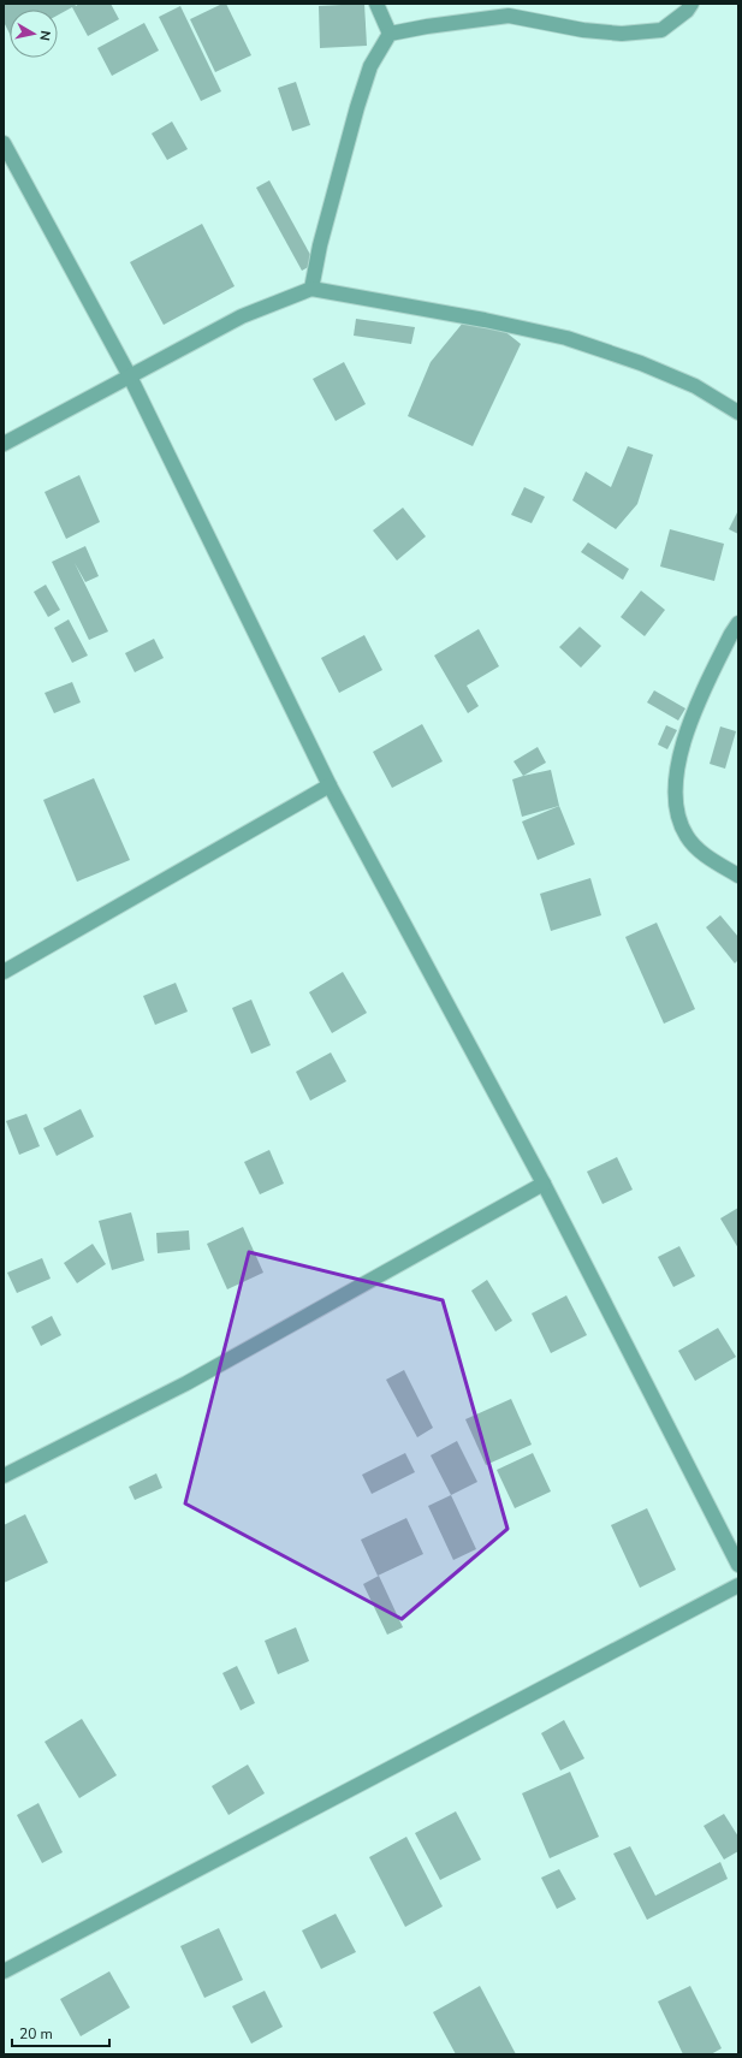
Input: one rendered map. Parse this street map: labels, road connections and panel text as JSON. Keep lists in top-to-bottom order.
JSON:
{
  "scale_bar": "20 m",
  "north": "right"
}
